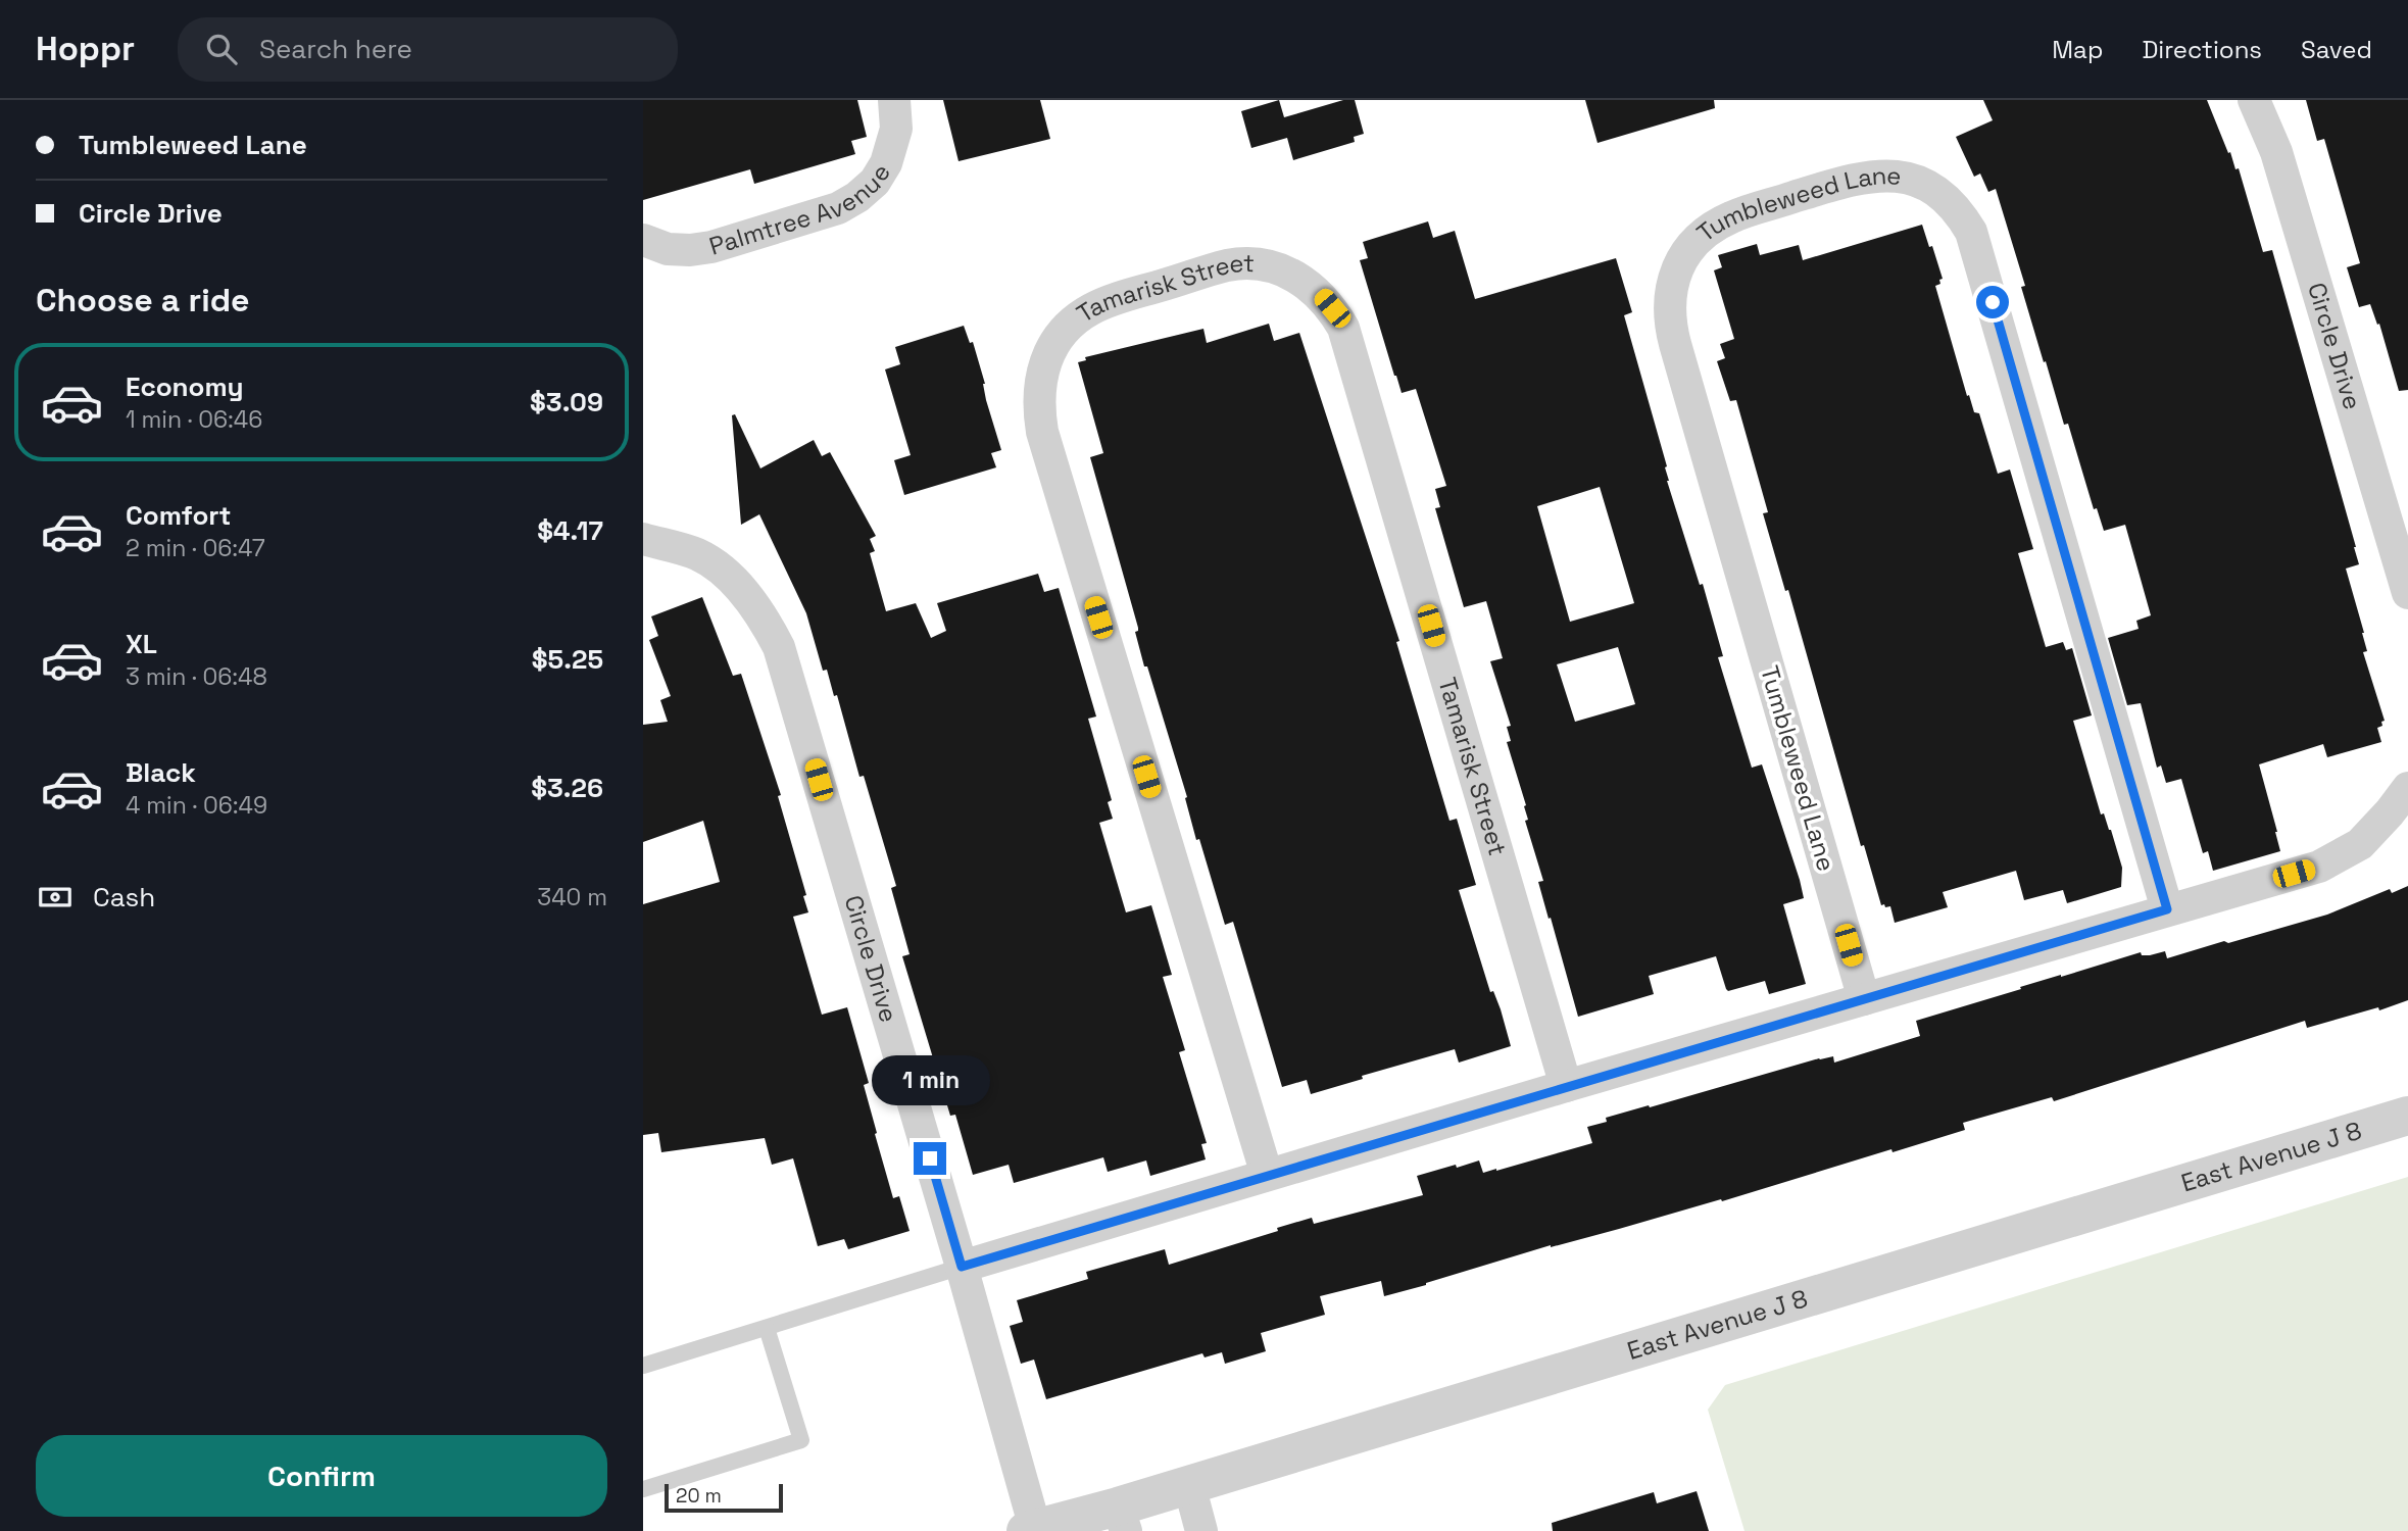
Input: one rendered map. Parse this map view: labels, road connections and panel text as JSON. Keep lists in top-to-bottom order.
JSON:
{
  "streets": {
    "street": [
      "Palmtree Avenue",
      "Tumbleweed Lane",
      "Tamarisk Street",
      "Circle Drive",
      "East Avenue J 8"
    ]
  },
  "crossings": [
    ["Circle Drive", "East Avenue J 8"]
  ],
  "scale_bar": "20 m",
  "page": {
    "header": "Hoppr",
    "search": "Search here",
    "nav": ["Map", "Directions", "Saved"],
    "banner": ["Tumbleweed Lane", "Circle Drive"],
    "heading": "Choose a ride",
    "list": [
      {
        "name": "Economy",
        "note": "1 min · 06:46",
        "value": "$3.09"
      },
      {
        "name": "Comfort",
        "note": "2 min · 06:47",
        "value": "$4.17"
      },
      {
        "name": "XL",
        "note": "3 min · 06:48",
        "value": "$5.25"
      },
      {
        "name": "Black",
        "note": "4 min · 06:49",
        "value": "$3.26"
      }
    ],
    "pay": ["Cash", "340 m"],
    "bubble": "1 min",
    "buttons": "Confirm",
    "scale": "20 m"
  }
}
